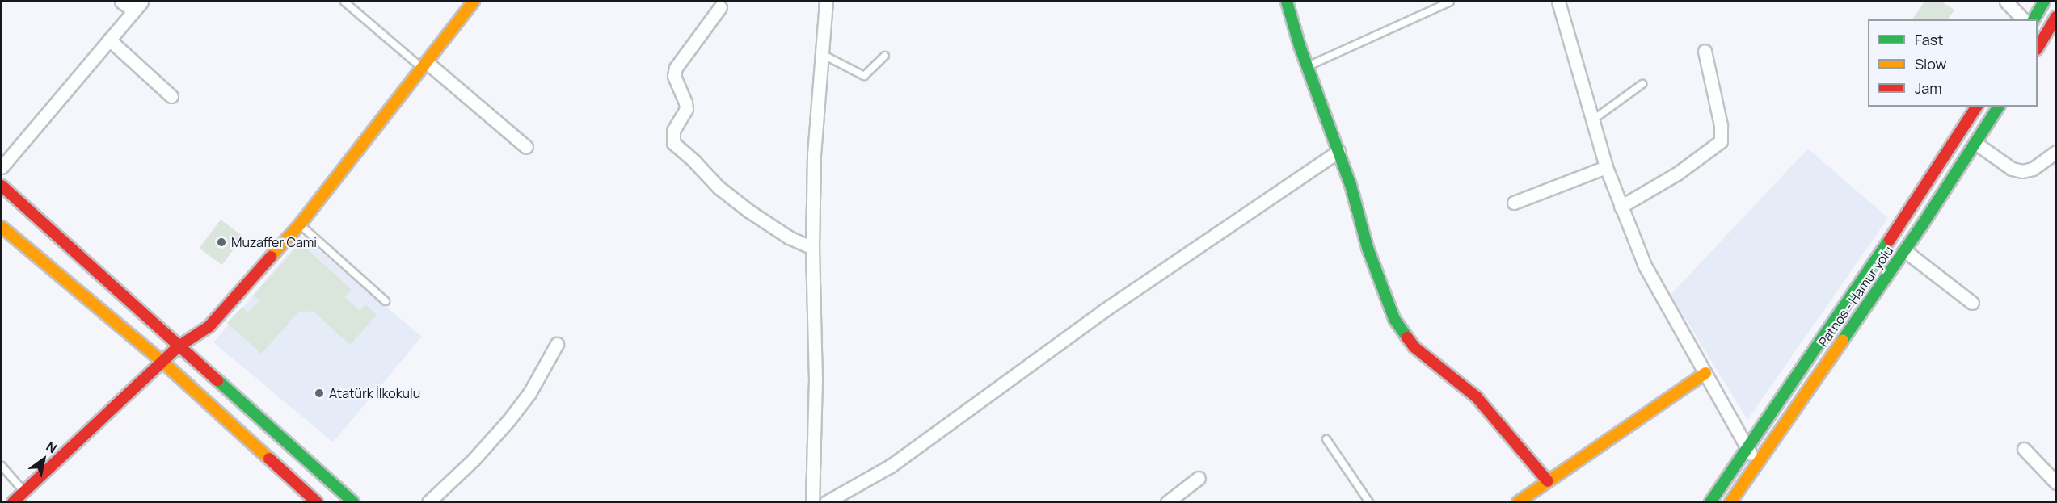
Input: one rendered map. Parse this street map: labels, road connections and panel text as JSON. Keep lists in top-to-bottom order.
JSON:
{
  "streets": {
    "main road": ["Patnos - Hamur yolu"]
  },
  "places": ["Muzaffer Cami", "Atatürk İlkokulu"],
  "legend": ["Fast", "Slow", "Jam"],
  "north": "top right"
}
